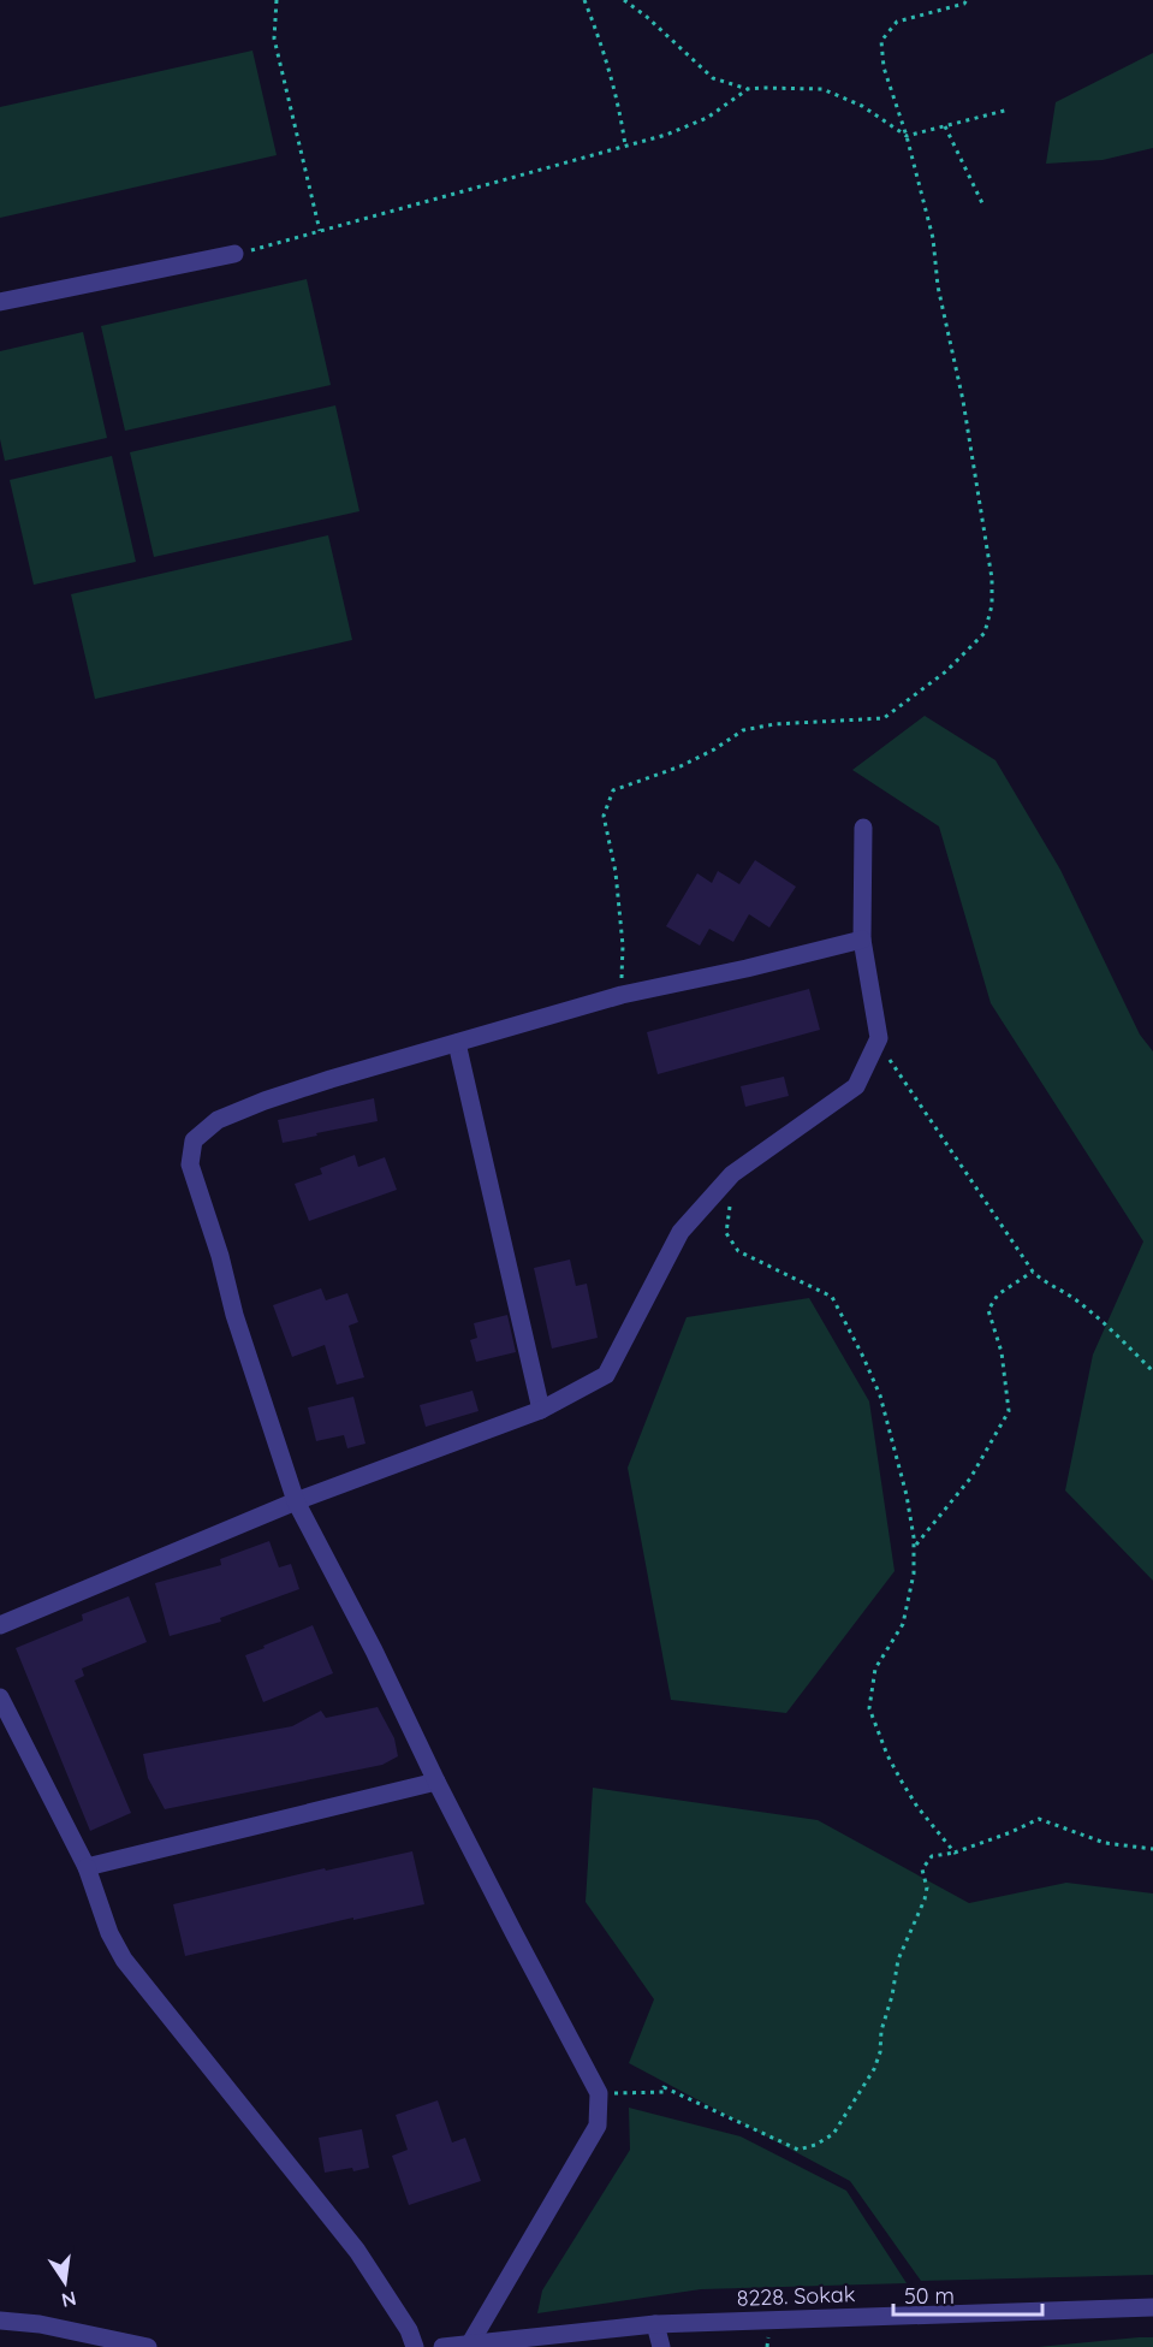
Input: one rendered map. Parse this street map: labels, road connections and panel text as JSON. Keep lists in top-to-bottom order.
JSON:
{
  "streets": {
    "street": ["8228. Sokak"]
  },
  "scale_bar": "50 m",
  "north": "bottom"
}
